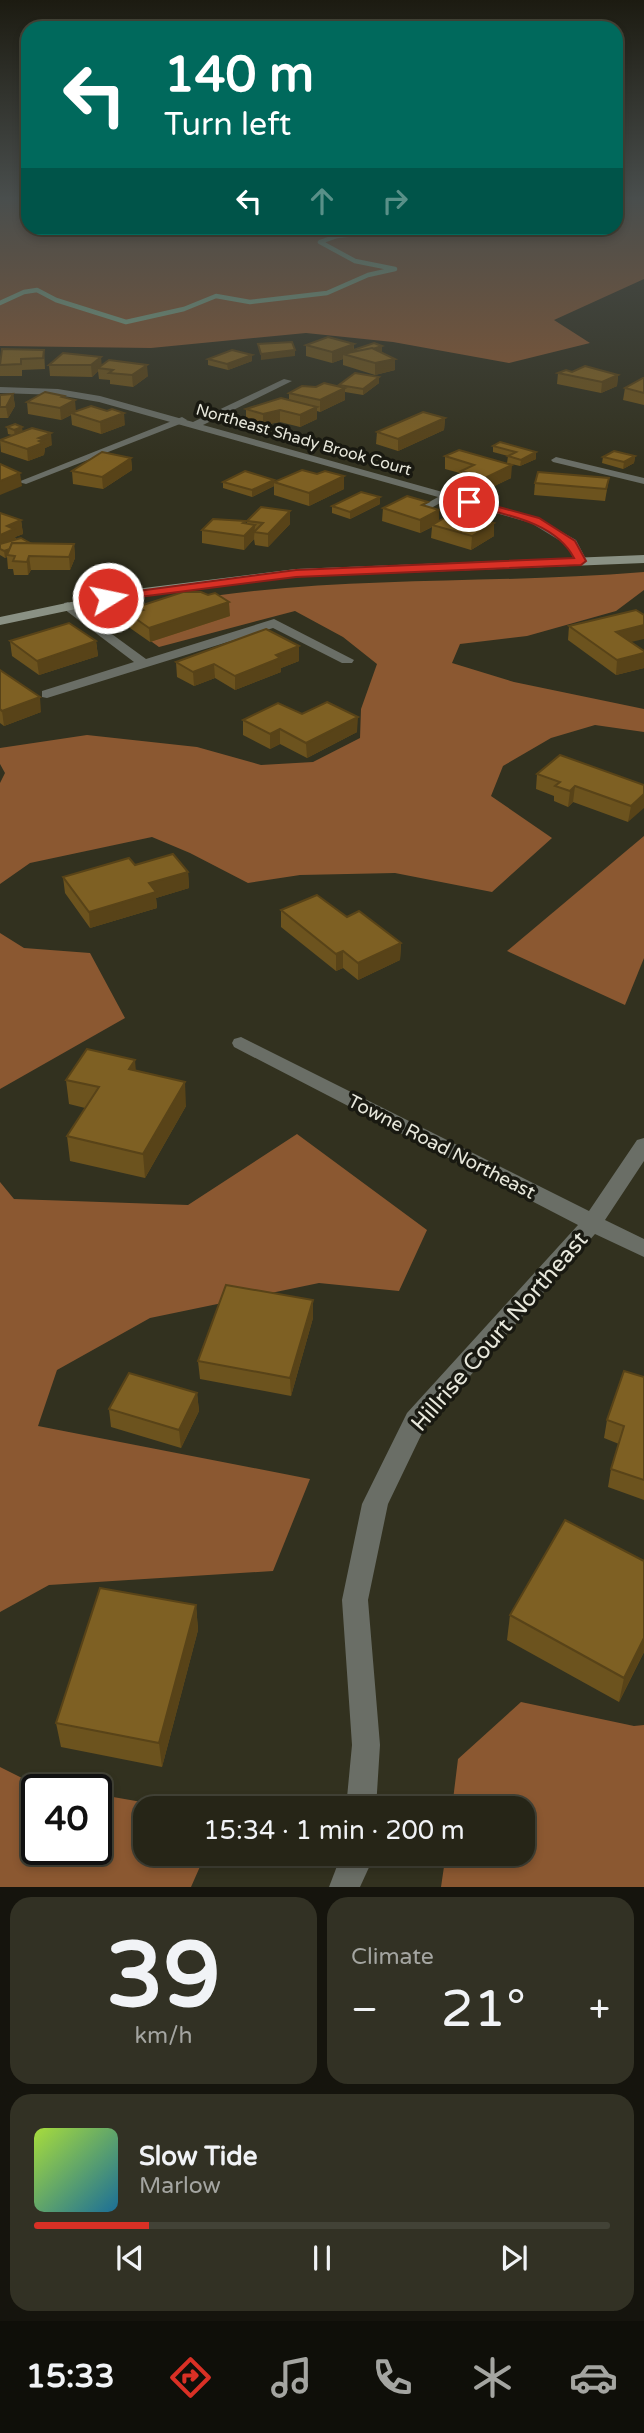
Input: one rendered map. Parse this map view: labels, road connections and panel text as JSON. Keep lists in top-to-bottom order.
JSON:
{
  "streets": {
    "street": ["Northeast Shady Brook Court", "Towne Road Northeast", "Hillrise Court Northeast"]
  },
  "crossings": [
    ["Towne Road Northeast", "Hillrise Court Northeast"]
  ],
  "page": {
    "turn": ["140 m", "Turn left"],
    "limit": "40",
    "trip": "15:34 · 1 min · 200 m",
    "tile": [
      ["39", "km/h"],
      "Climate"
    ],
    "heat": ["−", "21°", "+"],
    "song": ["Slow Tide", "Marlow"],
    "tabs": "15:33"
  }
}
